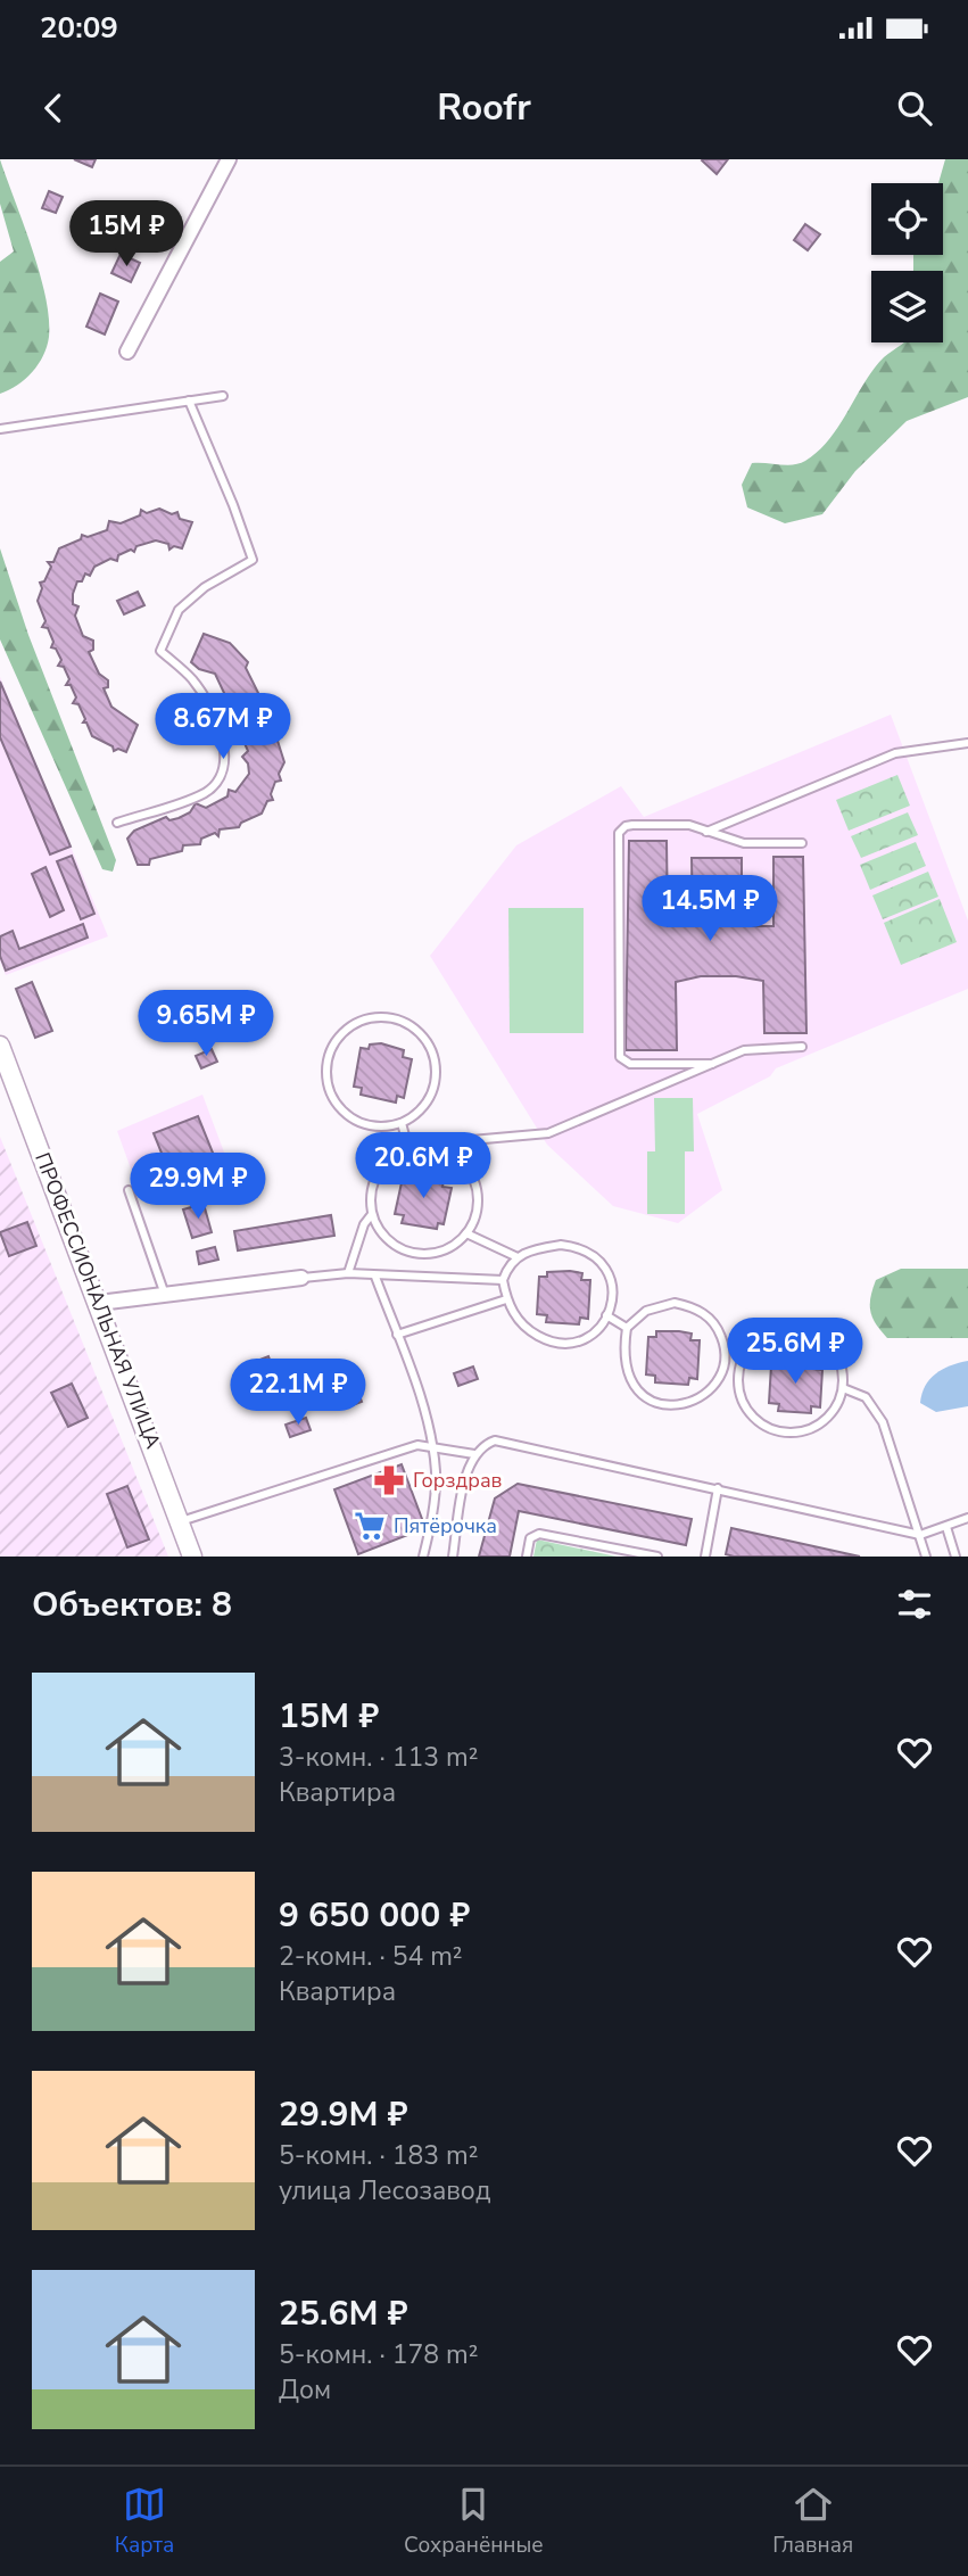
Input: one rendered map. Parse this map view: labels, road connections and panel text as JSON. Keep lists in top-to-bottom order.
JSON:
{
  "streets": {
    "main road": ["ПРОФЕССИОНАЛЬНАЯ УЛИЦА"]
  },
  "places": {
    "pharmacy": ["Горздрав"],
    "supermarket": ["Пятёрочка"]
  },
  "page": {
    "status": "20:09",
    "header": "Roofr",
    "price": [
      "15M ₽",
      "8.67M ₽",
      "14.5M ₽",
      "9.65M ₽",
      "20.6M ₽",
      "29.9M ₽",
      "25.6M ₽",
      "22.1M ₽"
    ],
    "heading": "Объектов: 8",
    "list": [
      {
        "name": "15M ₽",
        "note": "3-комн. · 113 m² · Квартира"
      },
      {
        "name": "9 650 000 ₽",
        "note": "2-комн. · 54 m² · Квартира"
      },
      {
        "name": "29.9M ₽",
        "note": "5-комн. · 183 m² · улица Лесозавод"
      },
      {
        "name": "25.6M ₽",
        "note": "5-комн. · 178 m² · Дом"
      }
    ],
    "tabs": ["Карта", "Сохранённые", "Главная"]
  }
}
